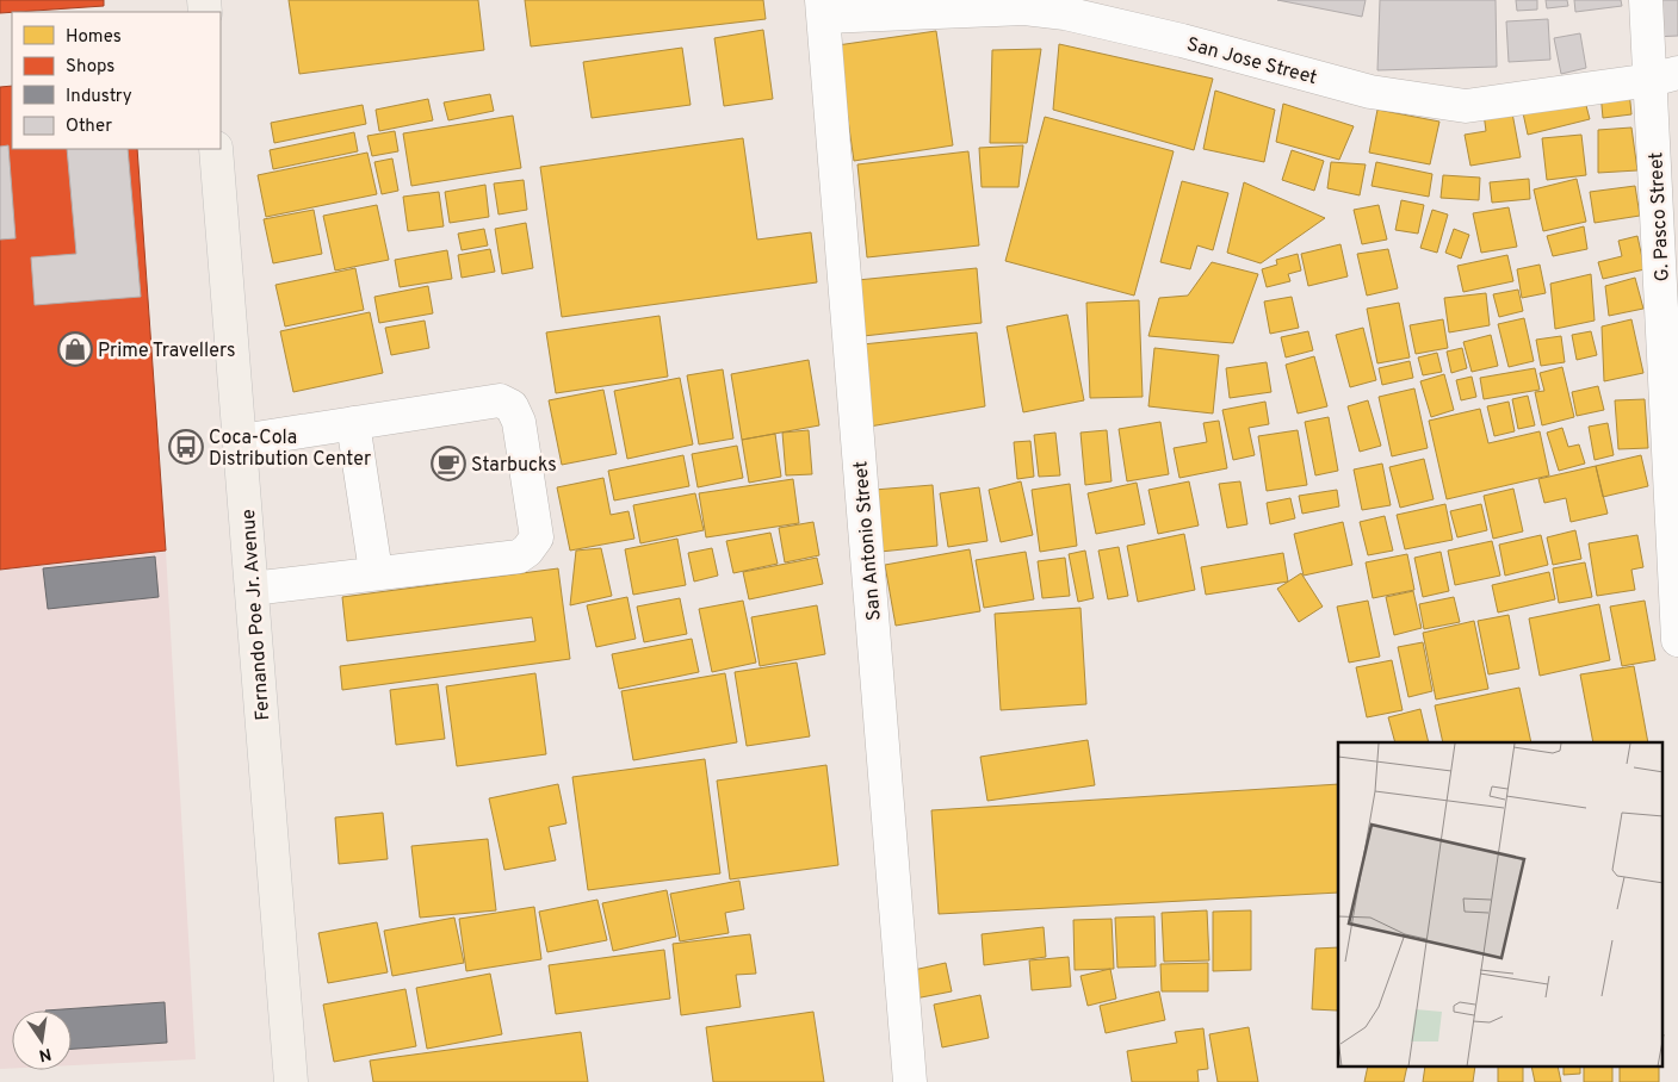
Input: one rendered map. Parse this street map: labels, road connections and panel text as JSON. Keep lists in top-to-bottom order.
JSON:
{
  "streets": {
    "main road": ["Fernando Poe Jr. Avenue"],
    "street": ["San Jose Street", "G. Pasco Street", "San Antonio Street"]
  },
  "crossings": [
    ["San Jose Street", "G. Pasco Street"],
    ["San Jose Street", "San Antonio Street"]
  ],
  "places": {
    "shop": ["Prime Travellers"],
    "bus stop": ["Coca-Cola Distribution Center"],
    "cafe": ["Starbucks"]
  },
  "legend": [
    "Homes",
    "Shops",
    "Industry",
    "Other"
  ],
  "north": "bottom"
}
